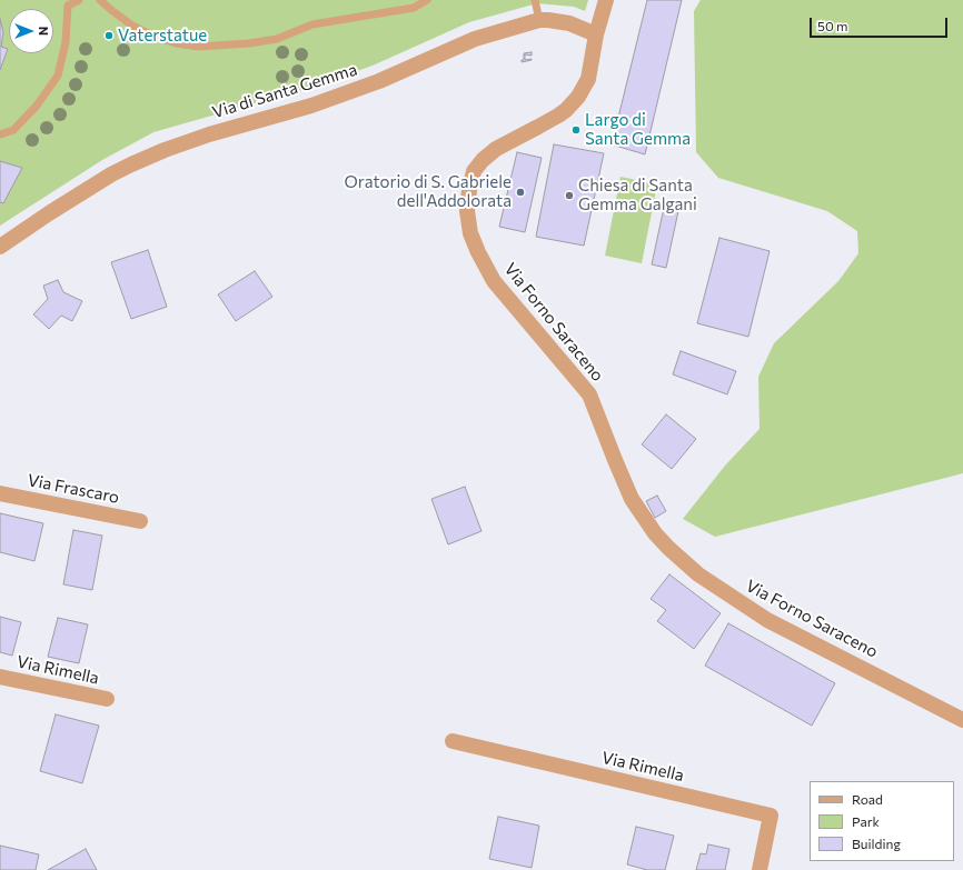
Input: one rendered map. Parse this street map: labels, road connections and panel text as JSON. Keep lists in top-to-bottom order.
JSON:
{
  "streets": {
    "street": [
      "Via di Santa Gemma",
      "Via Forno Saraceno",
      "Via Frascaro",
      "Via Rimella"
    ]
  },
  "crossings": [
    ["Via di Santa Gemma", "Via Forno Saraceno"]
  ],
  "places": [
    "Vaterstatue",
    "Largo di Santa Gemma",
    "Oratorio di S. Gabriele dell'Addolorata",
    "Chiesa di Santa Gemma Galgani"
  ],
  "legend": ["Road", "Park", "Building"],
  "scale_bar": "50 m",
  "north": "right"
}
